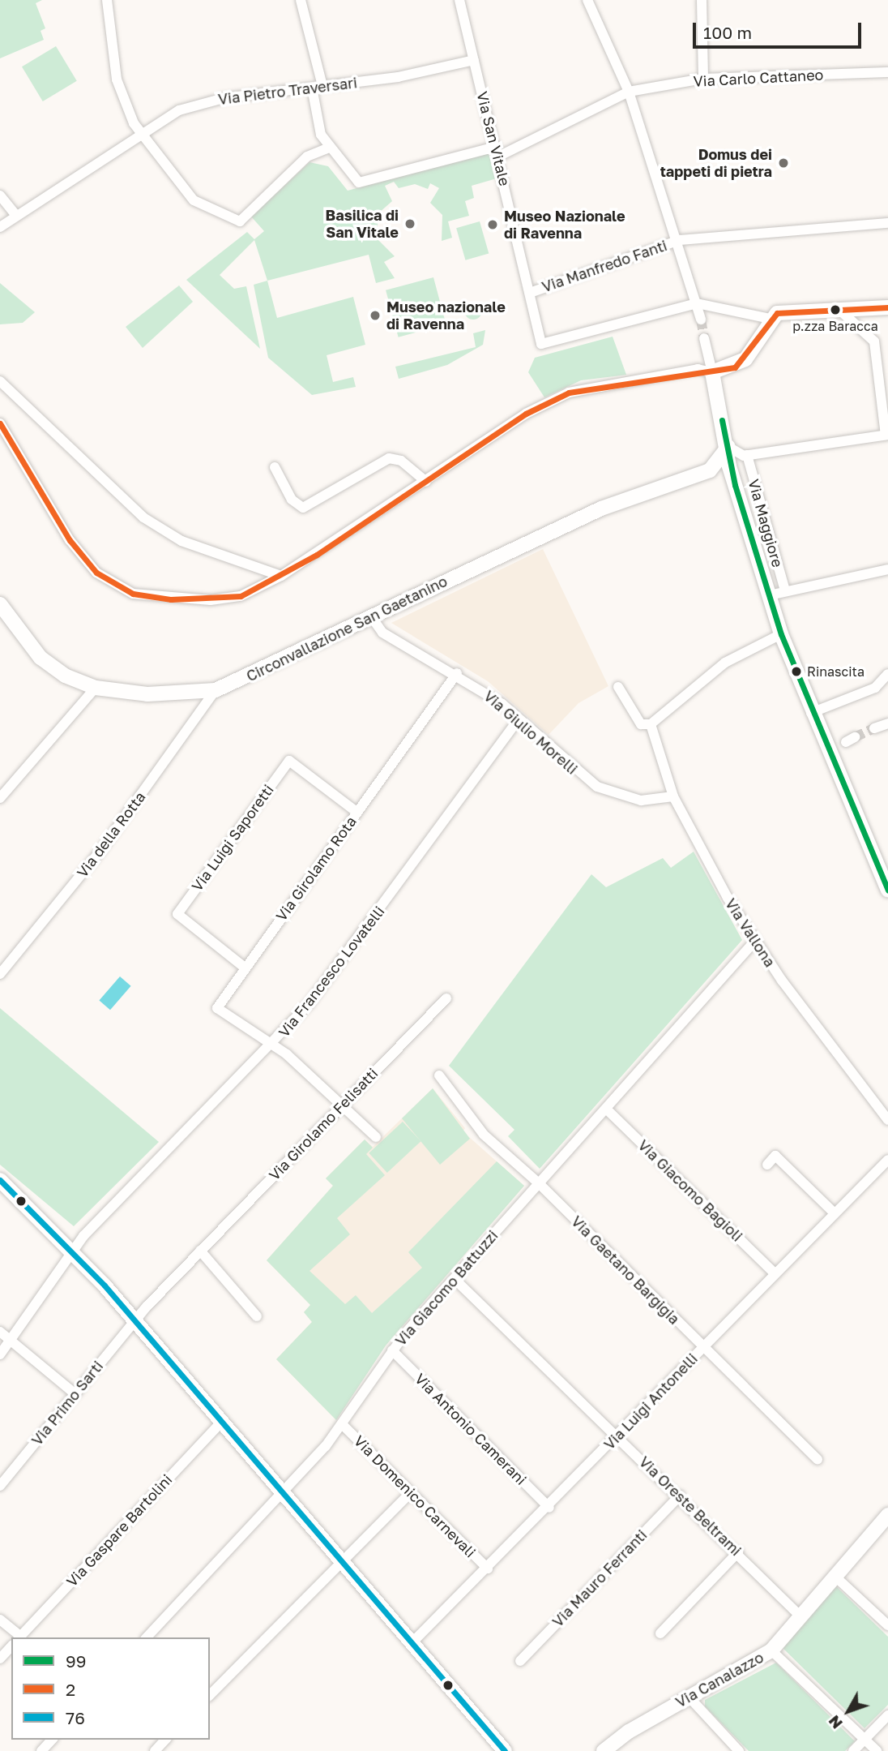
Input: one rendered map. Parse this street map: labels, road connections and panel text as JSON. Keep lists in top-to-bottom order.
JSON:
{
  "streets": {
    "street": [
      "Via Carlo Cattaneo",
      "Via Pietro Traversari",
      "Via San Vitale",
      "Via Manfredo Fanti",
      "Via Maggiore",
      "Circonvallazione San Gaetanino",
      "Via Giulio Morelli",
      "Via della Rotta",
      "Via Luigi Saporetti",
      "Via Girolamo Rota",
      "Via Vallona",
      "Via Francesco Lovatelli",
      "Via Girolamo Felisatti",
      "Via Giacomo Bagioli",
      "Via Gaetano Bargigia",
      "Via Giacomo Battuzzi",
      "Via Luigi Antonelli",
      "Via Primo Sarti",
      "Via Antonio Camerani",
      "Via Domenico Carnevali",
      "Via Oreste Beltrami",
      "Via Gaspare Bartolini",
      "Via Mauro Ferranti",
      "Via Canalazzo"
    ]
  },
  "crossings": [
    ["Via Carlo Cattaneo", "Via San Vitale"],
    ["Via Pietro Traversari", "Via San Vitale"],
    ["Via San Vitale", "Via Manfredo Fanti"],
    ["Circonvallazione San Gaetanino", "Via Giulio Morelli"],
    ["Circonvallazione San Gaetanino", "Via della Rotta"],
    ["Via Giulio Morelli", "Via Girolamo Rota"],
    ["Via Giulio Morelli", "Via Vallona"],
    ["Via Giulio Morelli", "Via Francesco Lovatelli"],
    ["Via Luigi Saporetti", "Via Girolamo Rota"],
    ["Via Girolamo Rota", "Via Francesco Lovatelli"],
    ["Via Vallona", "Via Giacomo Battuzzi"],
    ["Via Girolamo Felisatti", "Via Primo Sarti"],
    ["Via Giacomo Bagioli", "Via Giacomo Battuzzi"],
    ["Via Giacomo Bagioli", "Via Luigi Antonelli"],
    ["Via Gaetano Bargigia", "Via Giacomo Battuzzi"],
    ["Via Gaetano Bargigia", "Via Luigi Antonelli"],
    ["Via Giacomo Battuzzi", "Via Antonio Camerani"],
    ["Via Giacomo Battuzzi", "Via Domenico Carnevali"],
    ["Via Giacomo Battuzzi", "Via Oreste Beltrami"],
    ["Via Luigi Antonelli", "Via Antonio Camerani"],
    ["Via Luigi Antonelli", "Via Domenico Carnevali"],
    ["Via Luigi Antonelli", "Via Oreste Beltrami"],
    ["Via Oreste Beltrami", "Via Mauro Ferranti"],
    ["Via Oreste Beltrami", "Via Canalazzo"]
  ],
  "places": [
    "Domus dei tappeti di pietra",
    "Basilica di San Vitale",
    "Museo Nazionale di Ravenna",
    "p.zza Baracca",
    "Museo nazionale di Ravenna",
    "Rinascita"
  ],
  "lines": ["transit line 2", "transit line 99", "transit line 76"],
  "legend": ["99", "2", "76"],
  "scale_bar": "100 m",
  "north": "bottom left"
}
